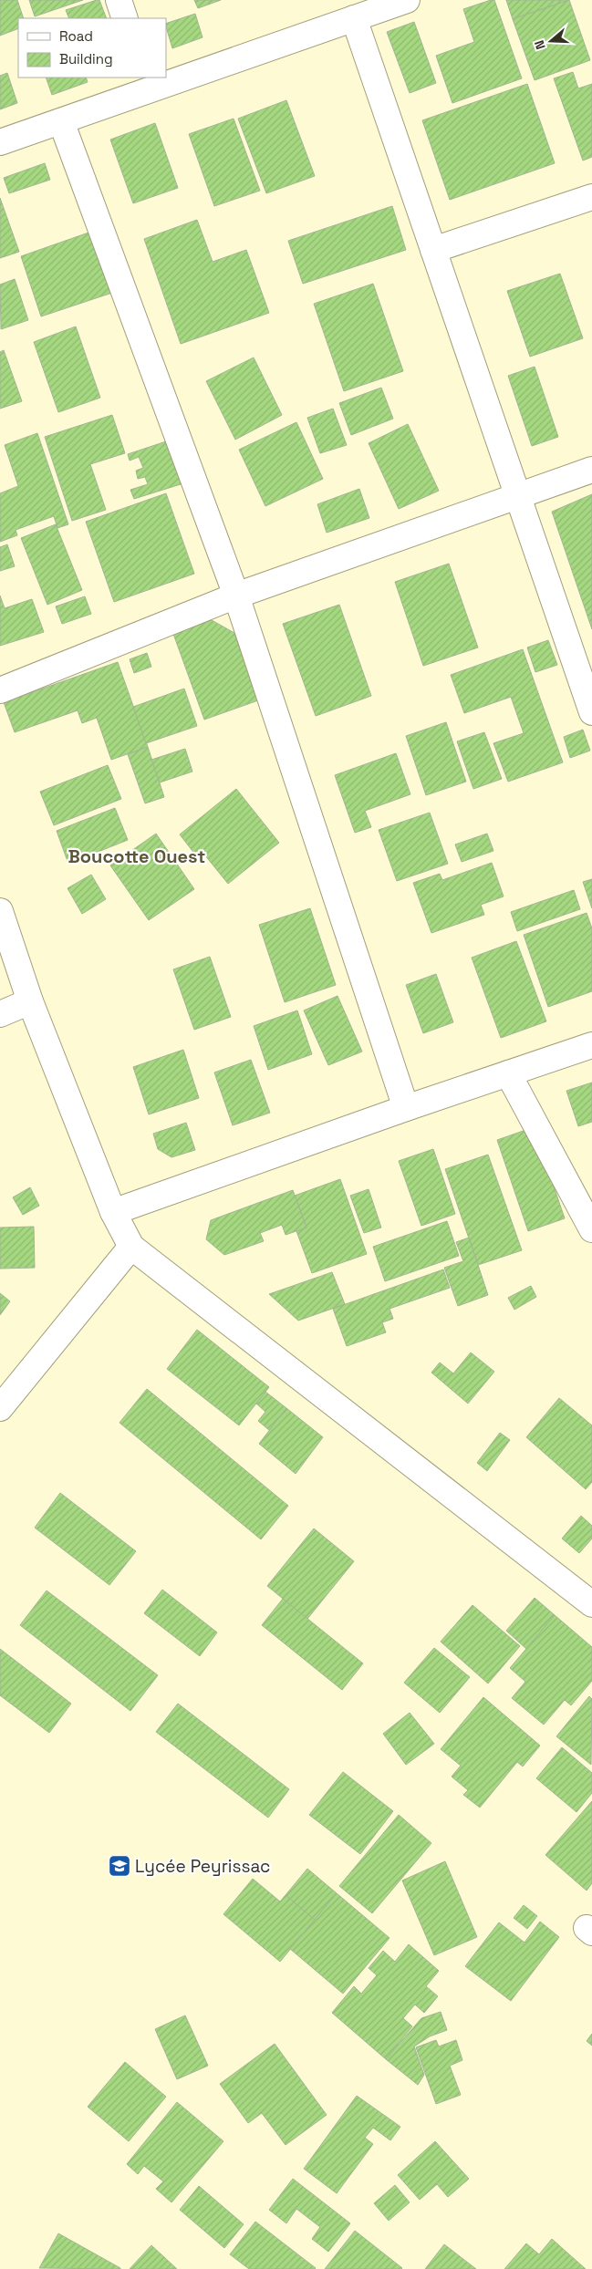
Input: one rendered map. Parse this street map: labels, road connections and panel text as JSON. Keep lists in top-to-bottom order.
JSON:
{
  "districts": ["Boucotte Ouest"],
  "places": {
    "school or university": ["Lycée Peyrissac"]
  },
  "legend": ["Road", "Building"],
  "north": "left"
}
